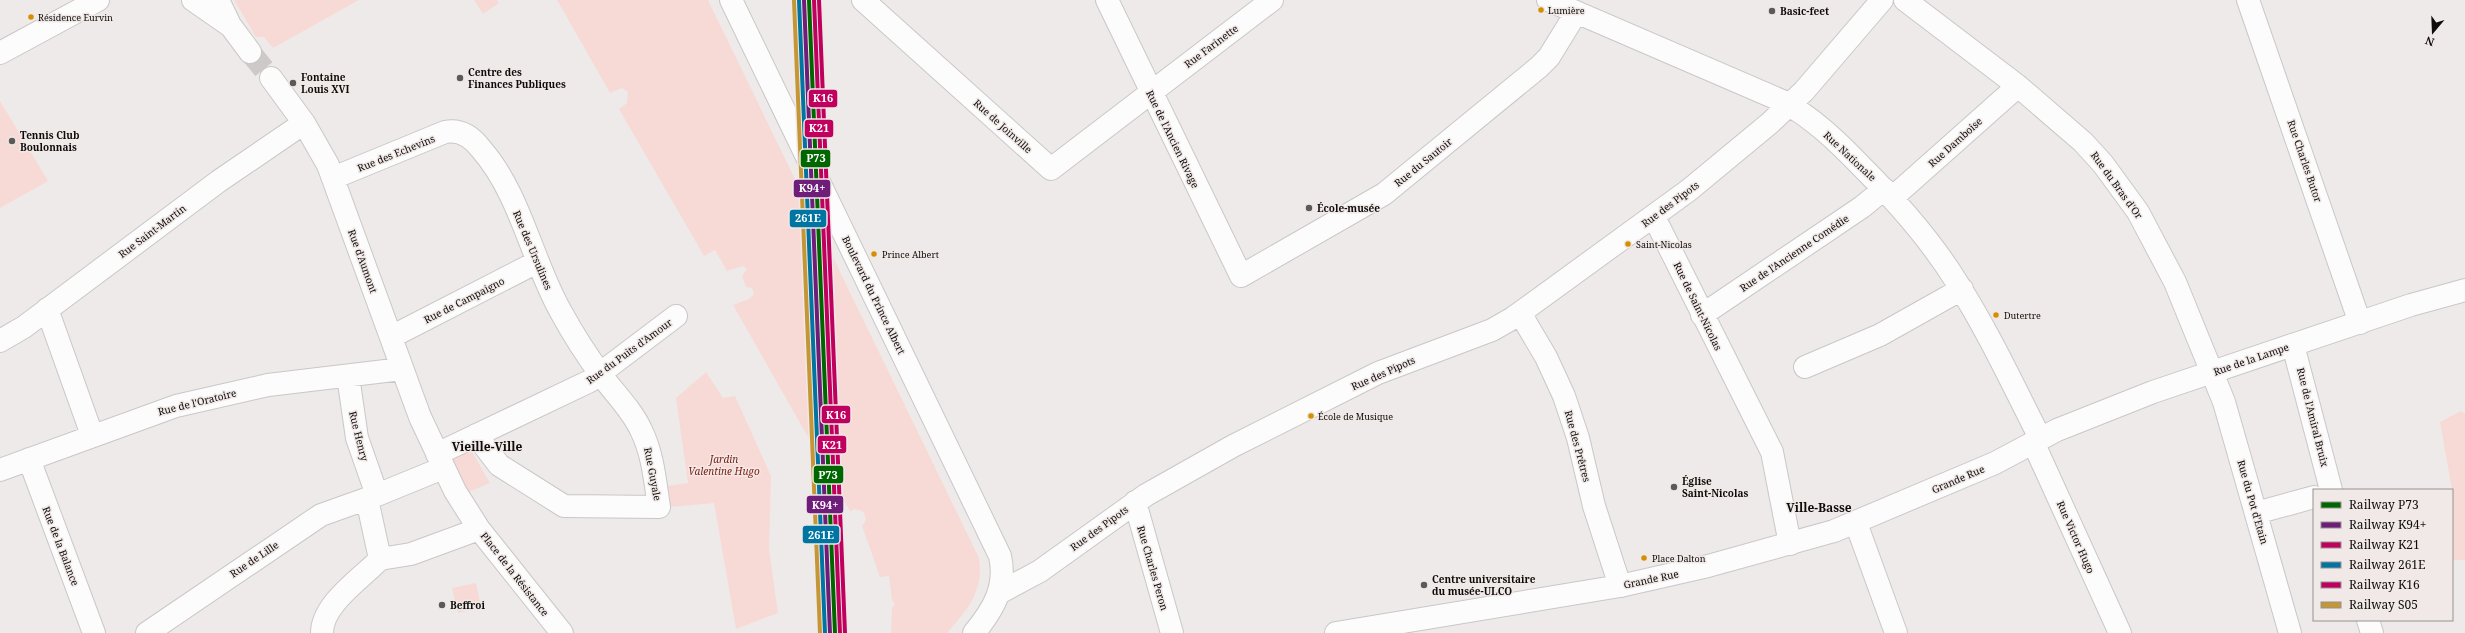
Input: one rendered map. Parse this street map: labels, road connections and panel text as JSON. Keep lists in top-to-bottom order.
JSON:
{
  "streets": {
    "street": [
      "Rue Farinette",
      "Rue de Joinville",
      "Rue de l'Ancien Rivage",
      "Rue Damboise",
      "Rue des Echevins",
      "Rue Nationale",
      "Rue Charles Butor",
      "Rue du Sautoir",
      "Rue du Bras d'Or",
      "Rue des Pipots",
      "Rue Saint-Martin",
      "Rue des Ursulines",
      "Rue de l'Ancienne Comédie",
      "Rue d'Aumont",
      "Boulevard du Prince Albert",
      "Rue de Campaigno",
      "Rue de Saint-Nicolas",
      "Rue du Puits d'Amour",
      "Rue de la Lampe",
      "Rue de l'Oratoire",
      "Rue de l'Amiral Bruix",
      "Rue Henry",
      "Rue des Prêtres",
      "Rue Guyale",
      "Grande Rue",
      "Rue du Pot d'Etain",
      "Rue Victor Hugo",
      "Rue de la Balance",
      "Rue de Lille",
      "Rue Charles Peron",
      "Place de la Résistance"
    ]
  },
  "crossings": [
    ["Rue Farinette", "Rue de Joinville"],
    ["Rue Farinette", "Rue de l'Ancien Rivage"],
    ["Rue de Joinville", "Rue de l'Ancien Rivage"],
    ["Rue de l'Ancien Rivage", "Rue du Sautoir"],
    ["Rue Damboise", "Rue Nationale"],
    ["Rue Damboise", "Rue du Bras d'Or"],
    ["Rue Damboise", "Rue de l'Ancienne Comédie"],
    ["Rue des Echevins", "Rue des Ursulines"],
    ["Rue des Echevins", "Rue d'Aumont"],
    ["Rue Nationale", "Rue du Sautoir"],
    ["Rue Nationale", "Rue des Pipots"],
    ["Rue Nationale", "Rue de l'Ancienne Comédie"],
    ["Rue Nationale", "Rue de la Lampe"],
    ["Rue Nationale", "Grande Rue"],
    ["Rue Nationale", "Rue Victor Hugo"],
    ["Rue Charles Butor", "Rue de la Lampe"],
    ["Rue du Bras d'Or", "Rue de la Lampe"],
    ["Rue du Bras d'Or", "Rue du Pot d'Etain"],
    ["Rue des Pipots", "Boulevard du Prince Albert"],
    ["Rue des Pipots", "Rue de Saint-Nicolas"],
    ["Rue des Pipots", "Rue des Prêtres"],
    ["Rue des Pipots", "Rue Charles Peron"],
    ["Rue Saint-Martin", "Rue d'Aumont"],
    ["Rue des Ursulines", "Rue de Campaigno"],
    ["Rue des Ursulines", "Rue du Puits d'Amour"],
    ["Rue des Ursulines", "Rue Guyale"],
    ["Rue de l'Ancienne Comédie", "Rue de Saint-Nicolas"],
    ["Rue d'Aumont", "Rue de Campaigno"],
    ["Rue d'Aumont", "Rue du Puits d'Amour"],
    ["Rue d'Aumont", "Rue de l'Oratoire"],
    ["Rue d'Aumont", "Rue de Lille"],
    ["Rue d'Aumont", "Place de la Résistance"],
    ["Rue de Saint-Nicolas", "Grande Rue"],
    ["Rue du Puits d'Amour", "Rue Guyale"],
    ["Rue du Puits d'Amour", "Rue de Lille"],
    ["Rue du Puits d'Amour", "Place de la Résistance"],
    ["Rue de la Lampe", "Rue de l'Amiral Bruix"],
    ["Rue de la Lampe", "Grande Rue"],
    ["Rue de la Lampe", "Rue du Pot d'Etain"],
    ["Rue de la Lampe", "Rue Victor Hugo"],
    ["Rue de l'Oratoire", "Rue Henry"],
    ["Rue de l'Oratoire", "Rue de la Balance"],
    ["Rue Henry", "Rue de Lille"],
    ["Rue des Prêtres", "Grande Rue"],
    ["Grande Rue", "Rue Victor Hugo"],
    ["Rue de Lille", "Place de la Résistance"]
  ],
  "districts": ["Vieille-Ville", "Ville-Basse"],
  "parks": ["Jardin Valentine Hugo"],
  "places": [
    "Lumière",
    "Basic-feet",
    "Résidence Eurvin",
    "Centre des Finances Publiques",
    "Fontaine Louis XVI",
    "Tennis Club Boulonnais",
    "École-musée",
    "Saint-Nicolas",
    "Prince Albert",
    "Dutertre",
    "École de Musique",
    "Église Saint-Nicolas",
    "Place Dalton",
    "Centre universitaire du musée-ULCO",
    "Beffroi"
  ],
  "lines": [
    "rail line P73",
    "rail line K94+",
    "rail line K21",
    "rail line 261E",
    "rail line K16",
    "rail line S05"
  ],
  "legend": [
    "Railway P73",
    "Railway K94+",
    "Railway K21",
    "Railway 261E",
    "Railway K16",
    "Railway S05"
  ],
  "north": "bottom"
}
